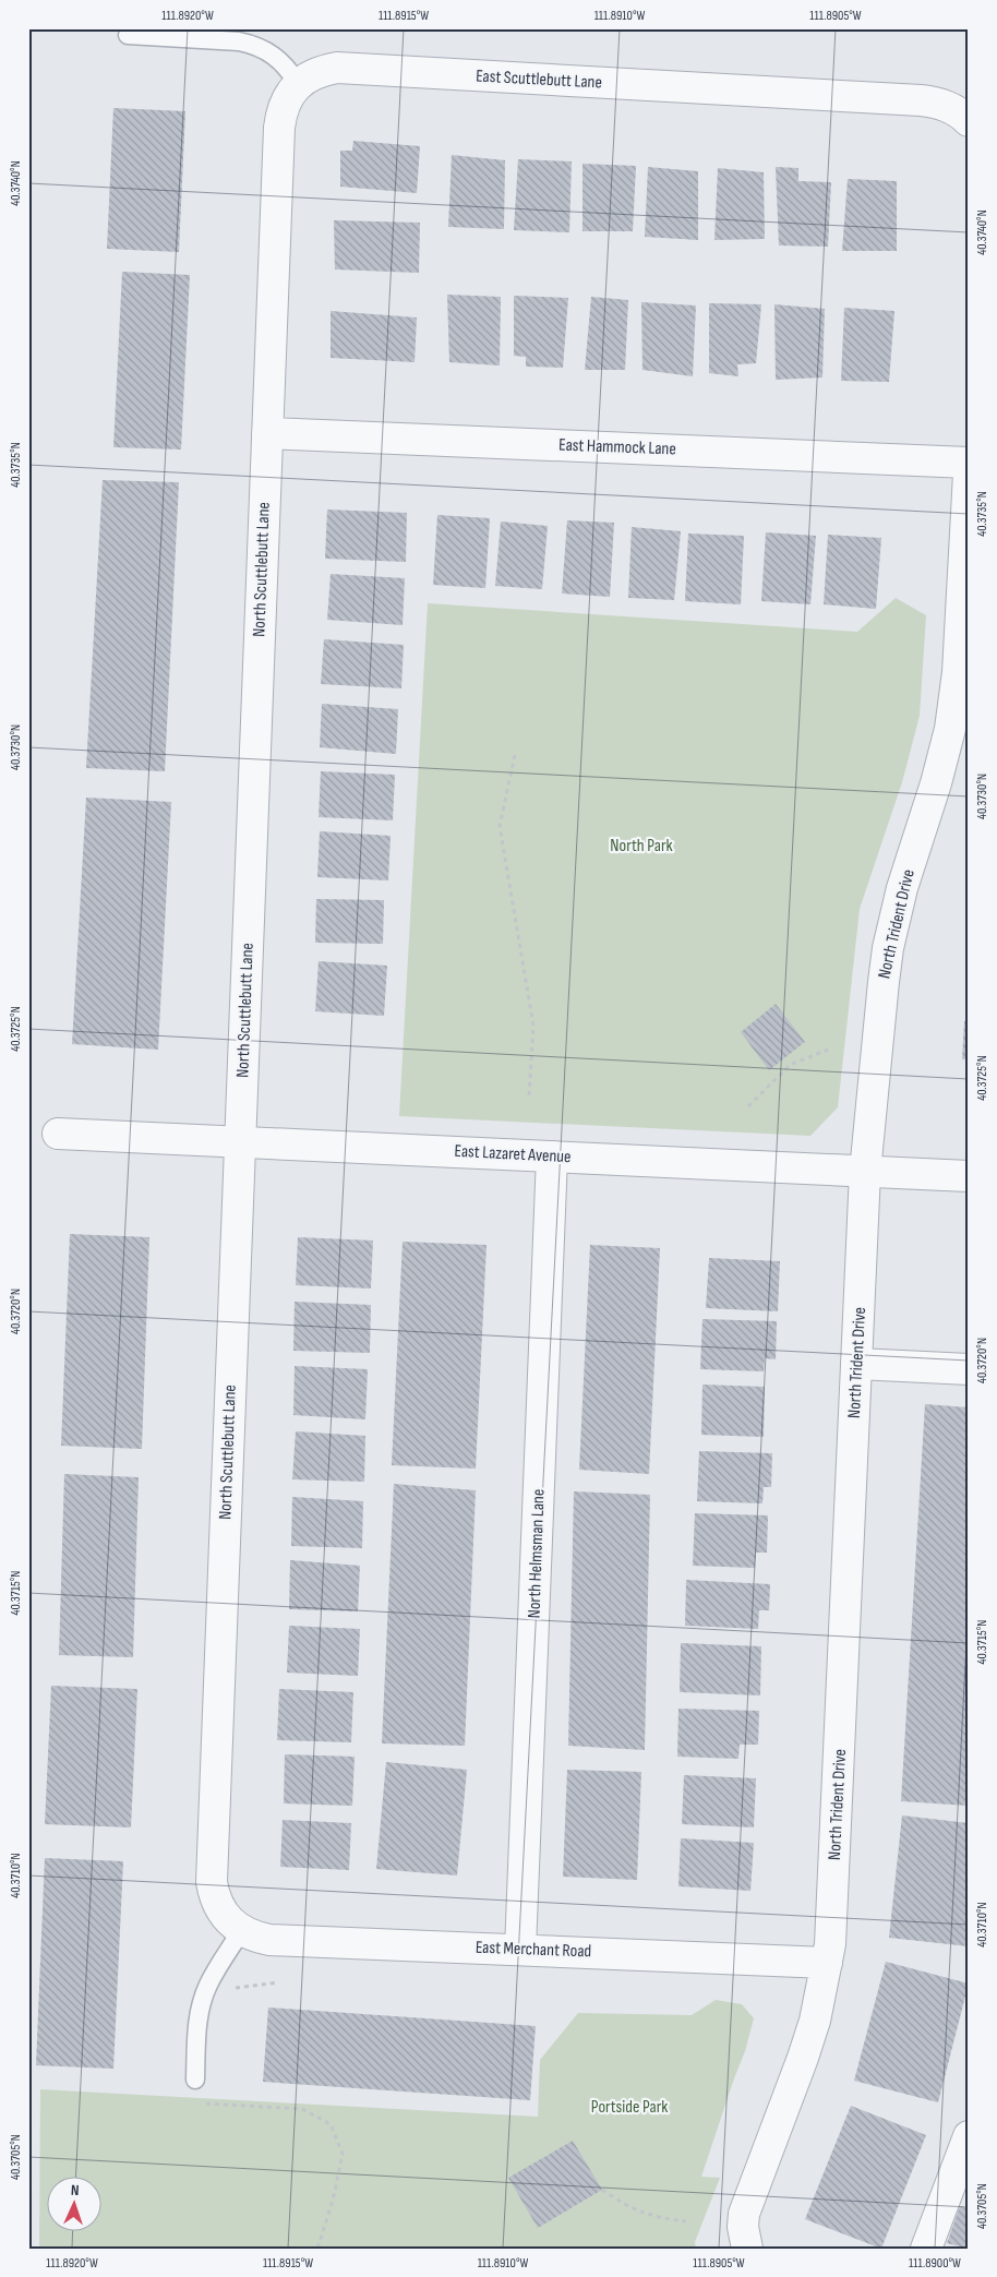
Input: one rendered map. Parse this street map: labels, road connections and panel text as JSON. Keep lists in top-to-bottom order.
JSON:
{
  "streets": {
    "street": [
      "East Scuttlebutt Lane",
      "East Hammock Lane",
      "North Scuttlebutt Lane",
      "North Trident Drive",
      "East Lazaret Avenue",
      "North Helmsman Lane",
      "East Merchant Road"
    ]
  },
  "crossings": [
    ["East Scuttlebutt Lane", "North Scuttlebutt Lane"],
    ["East Hammock Lane", "North Scuttlebutt Lane"],
    ["North Scuttlebutt Lane", "East Lazaret Avenue"],
    ["North Scuttlebutt Lane", "East Merchant Road"],
    ["North Trident Drive", "East Lazaret Avenue"],
    ["North Trident Drive", "East Merchant Road"],
    ["East Lazaret Avenue", "North Helmsman Lane"],
    ["North Helmsman Lane", "East Merchant Road"]
  ],
  "parks": ["North Park", "Portside Park"],
  "north": "top",
  "coordinates": [
    "111.8920°W",
    "111.8915°W",
    "111.8910°W",
    "111.8905°W",
    "40.3740°N",
    "40.3735°N",
    "40.3730°N",
    "40.3725°N",
    "40.3720°N",
    "40.3715°N",
    "40.3710°N",
    "40.3705°N",
    "111.8900°W"
  ]
}
